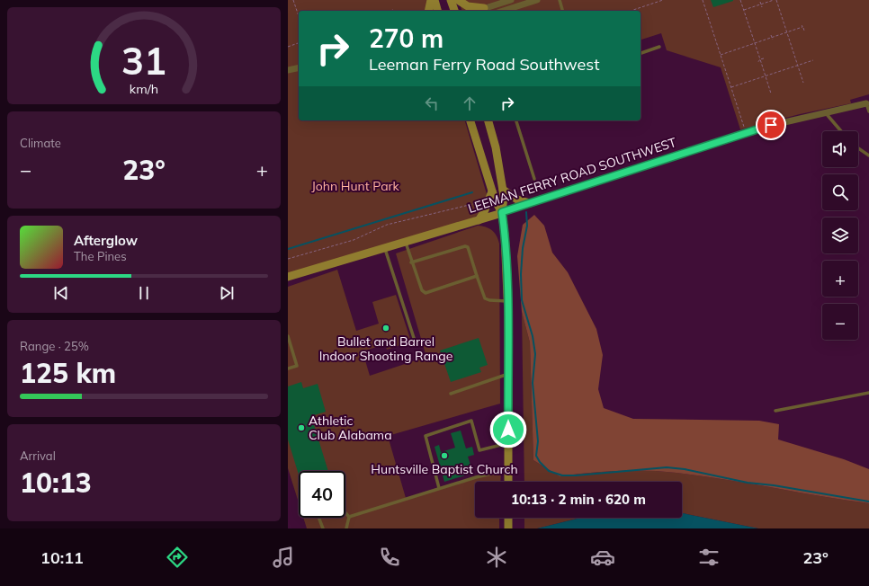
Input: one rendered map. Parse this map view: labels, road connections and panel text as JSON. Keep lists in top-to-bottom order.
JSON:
{
  "streets": {
    "street": ["LEEMAN FERRY ROAD SOUTHWEST"]
  },
  "parks": ["John Hunt Park"],
  "places": ["Bullet and Barrel Indoor Shooting Range", "Athletic Club Alabama", "Huntsville Baptist Church"],
  "page": {
    "turn": ["270 m", "Leeman Ferry Road Southwest"],
    "tile": [
      "Climate",
      ["Range · 25%", "125 km"],
      ["Arrival", "10:13"]
    ],
    "map_buttons": ["+", "−"],
    "heat": ["−", "23°", "+"],
    "song": ["Afterglow", "The Pines"],
    "limit": "40",
    "trip": "10:13 · 2 min · 620 m",
    "tabs": ["10:11", "23°"],
    "gauge": ["31", "km/h"]
  }
}
